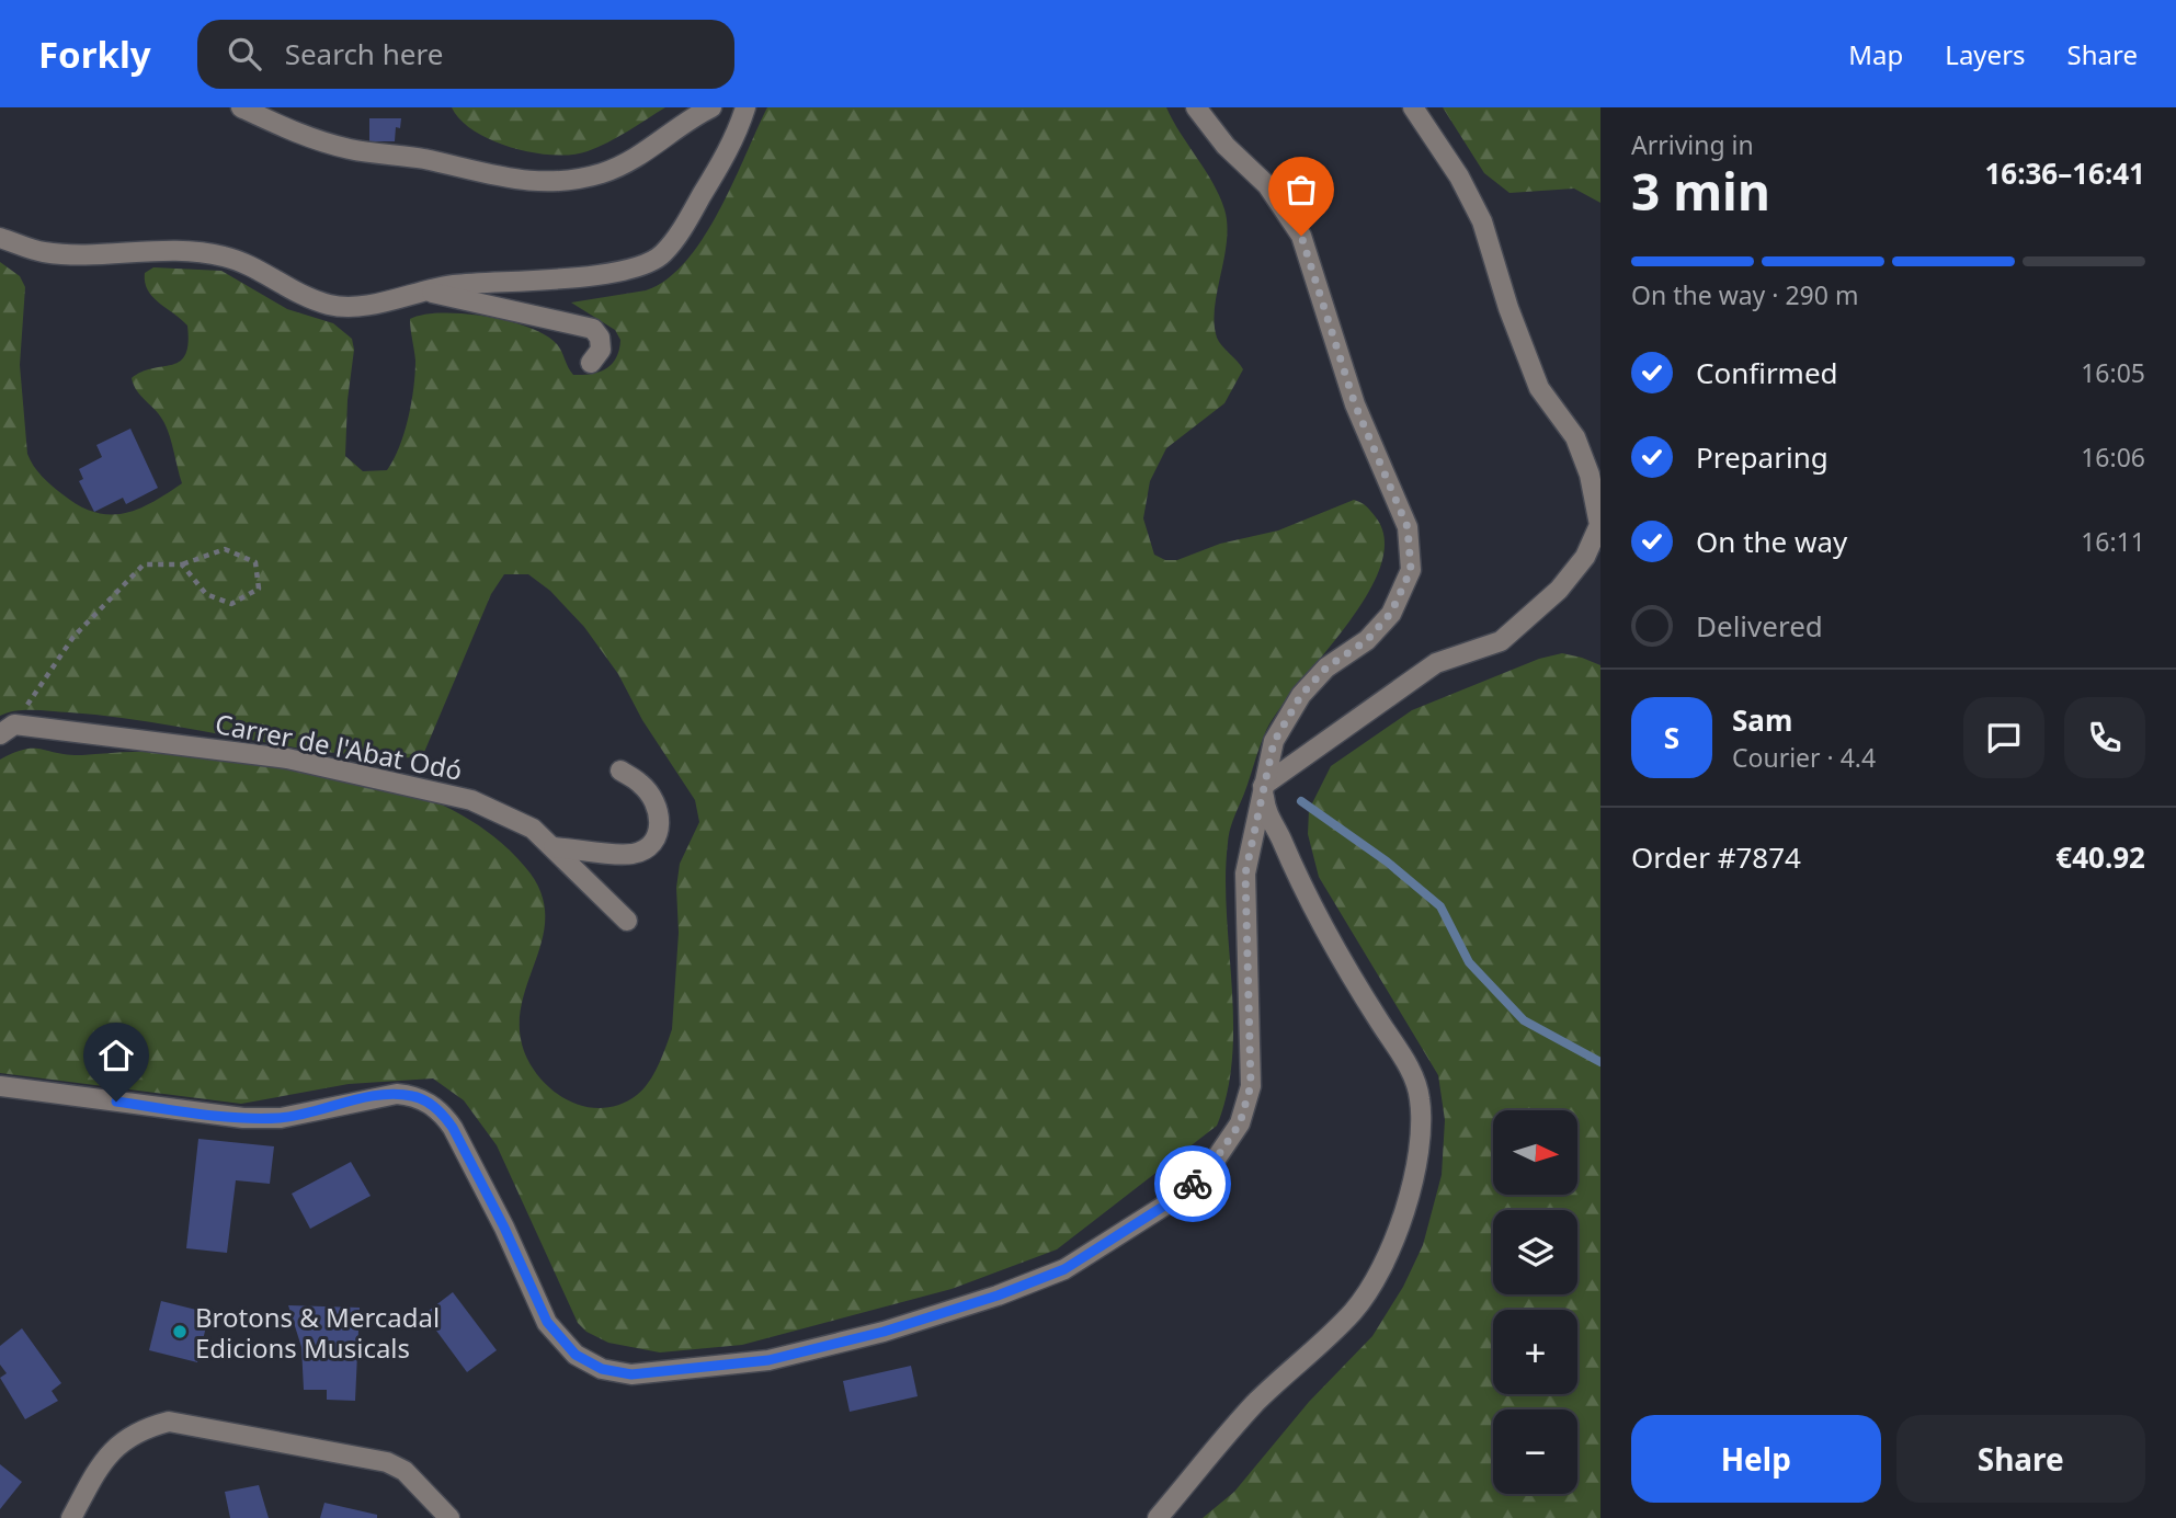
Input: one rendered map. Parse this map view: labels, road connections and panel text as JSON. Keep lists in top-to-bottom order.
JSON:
{
  "streets": {
    "street": ["Carrer de l'Abat Odó"]
  },
  "places": ["Brotons & Mercadal Edicions Musicals"],
  "north": "right",
  "page": {
    "header": "Forkly",
    "search": "Search here",
    "nav": ["Map", "Layers", "Share"],
    "heading": ["3 min", "Arriving in", "16:36–16:41"],
    "panel": [
      "Sam",
      "Courier · 4.4",
      "Order #7874",
      "€40.92"
    ],
    "bar": "On the way · 290 m",
    "list": [
      ["Confirmed", "16:05"],
      ["Preparing", "16:06"],
      ["On the way", "16:11"],
      "Delivered"
    ],
    "round": "S",
    "map_buttons": ["+", "−"],
    "buttons": ["Help", "Share"]
  }
}
